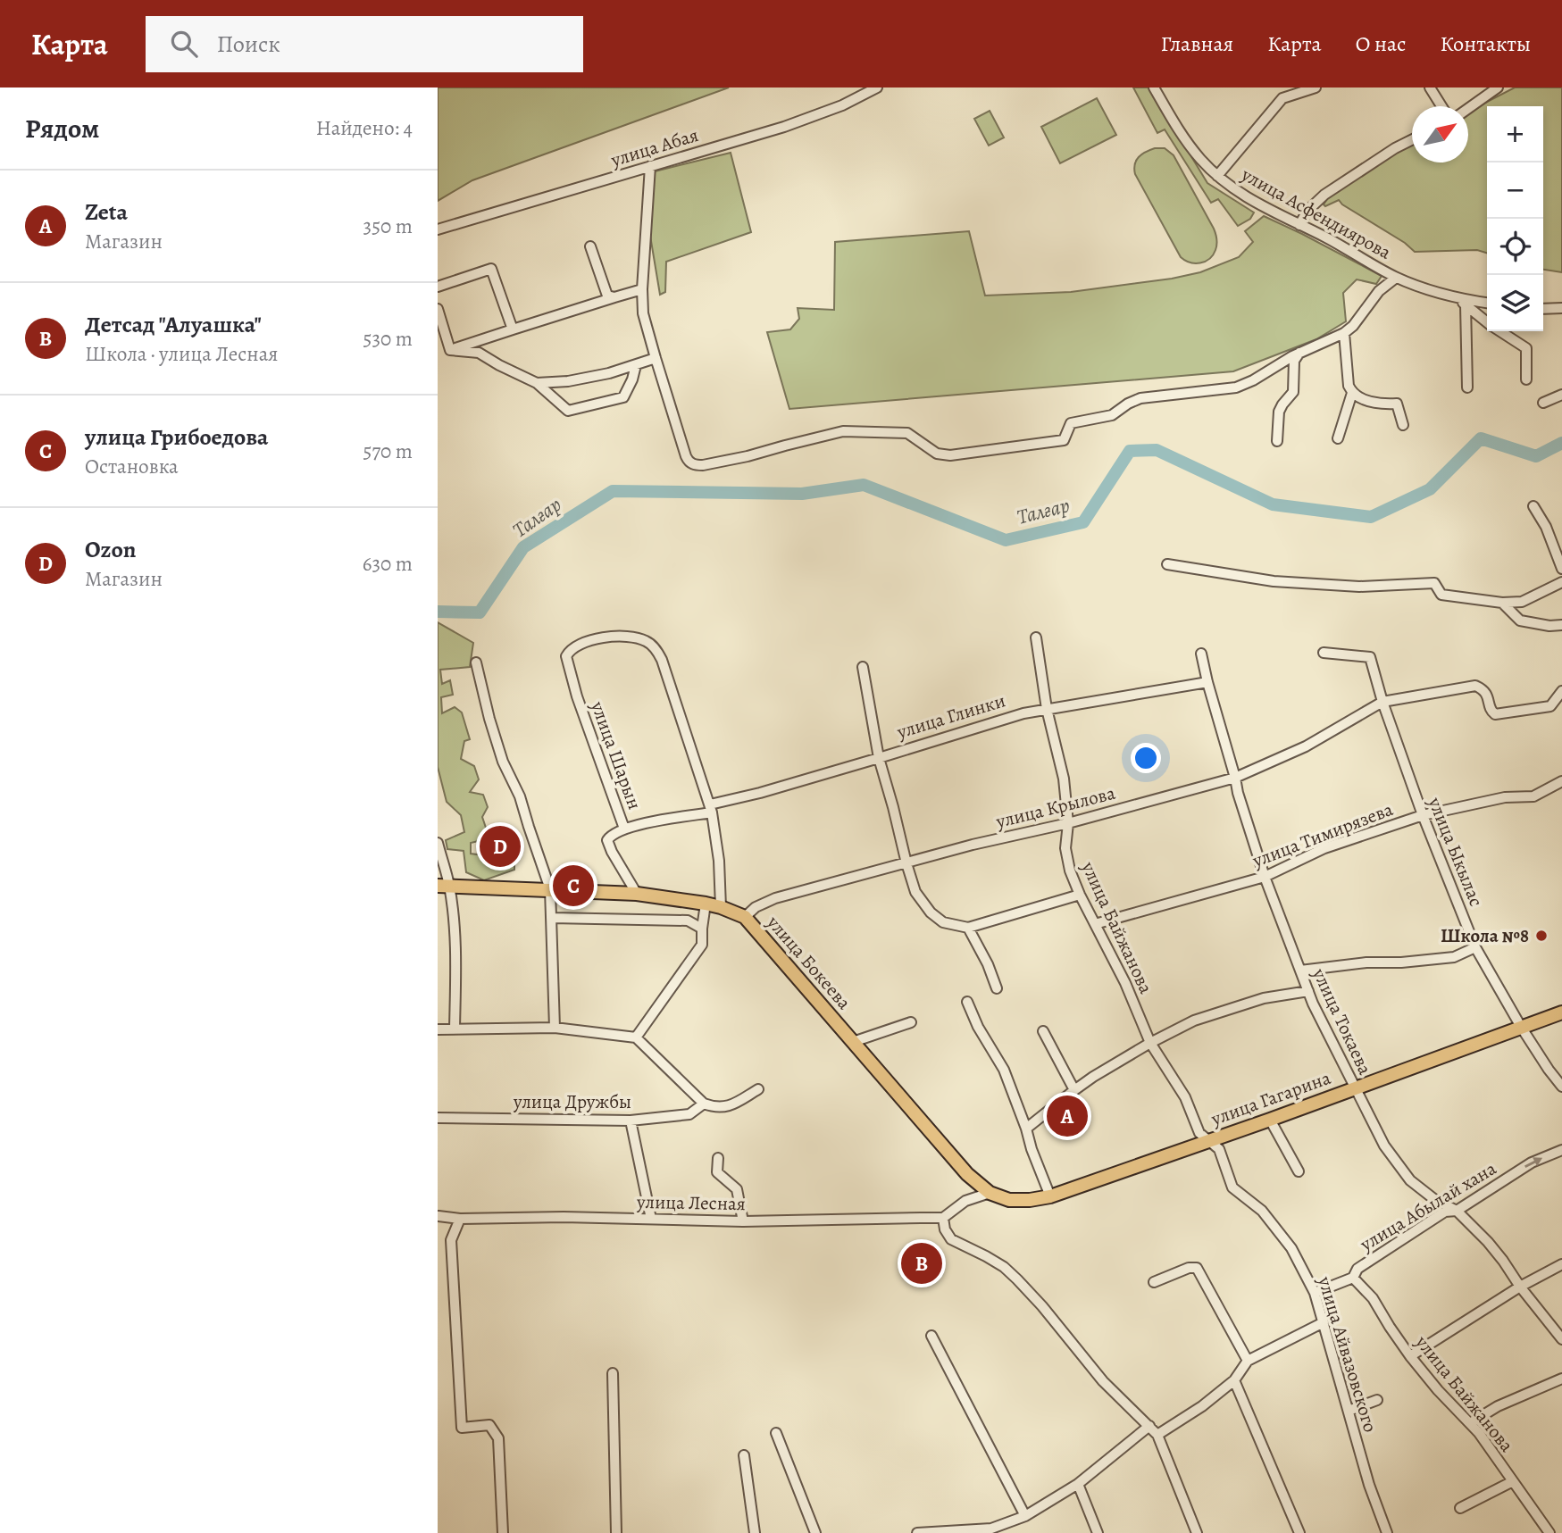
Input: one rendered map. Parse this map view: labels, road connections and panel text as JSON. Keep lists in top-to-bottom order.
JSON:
{
  "streets": {
    "main road": ["улица Бокеева", "улица Гагарина"],
    "street": [
      "улица Абая",
      "улица Асфендиярова",
      "улица Глинки",
      "улица Шарын",
      "улица Крылова",
      "улица Тимирязева",
      "улица Ыкылас",
      "улица Байжанова",
      "улица Токаева",
      "улица Дружбы",
      "улица Лесная",
      "улица Абылай хана",
      "улица Айвазовского"
    ]
  },
  "crossings": [
    ["улица Глинки", "улица Шарын"],
    ["улица Глинки", "улица Байжанова"],
    ["улица Глинки", "улица Токаева"],
    ["улица Крылова", "улица Ыкылас"],
    ["улица Крылова", "улица Байжанова"],
    ["улица Крылова", "улица Бокеева"],
    ["улица Крылова", "улица Токаева"],
    ["улица Тимирязева", "улица Ыкылас"],
    ["улица Тимирязева", "улица Байжанова"],
    ["улица Тимирязева", "улица Токаева"],
    ["улица Ыкылас", "улица Гагарина"],
    ["улица Байжанова", "улица Гагарина"],
    ["улица Байжанова", "улица Абылай хана"],
    ["улица Байжанова", "улица Айвазовского"],
    ["улица Бокеева", "улица Гагарина"],
    ["улица Токаева", "улица Гагарина"],
    ["улица Токаева", "улица Абылай хана"],
    ["улица Гагарина", "улица Айвазовского"],
    ["улица Абылай хана", "улица Айвазовского"]
  ],
  "one_way": ["улица Абылай хана"],
  "water": ["Талғар"],
  "places": ["Школа №8"],
  "north": "top right",
  "page": {
    "header": "Карта",
    "search": "Поиск",
    "nav": [
      "Главная",
      "Карта",
      "О нас",
      "Контакты"
    ],
    "heading": ["Рядом", "Найдено: 4"],
    "map_buttons": ["+", "−"],
    "list": [
      {
        "mark": "A",
        "name": "Zeta",
        "note": "Магазин",
        "value": "350 m"
      },
      {
        "mark": "B",
        "name": "Детсад \"Алуашка\"",
        "note": "Школа · улица Лесная",
        "value": "530 m"
      },
      {
        "mark": "C",
        "name": "улица Грибоедова",
        "note": "Остановка",
        "value": "570 m"
      },
      {
        "mark": "D",
        "name": "Ozon",
        "note": "Магазин",
        "value": "630 m"
      }
    ],
    "pins": [
      "D",
      "C",
      "A",
      "B"
    ]
  }
}
